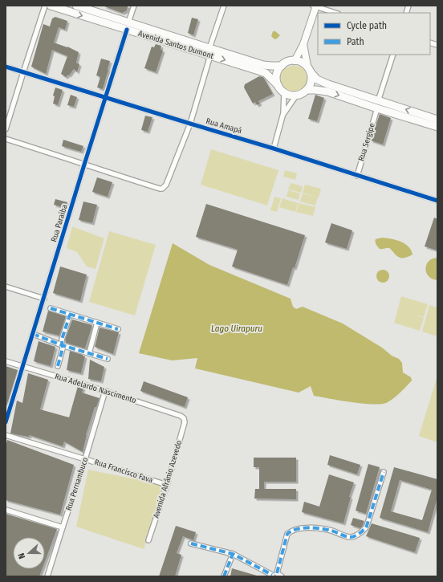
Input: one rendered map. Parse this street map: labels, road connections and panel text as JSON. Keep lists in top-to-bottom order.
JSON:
{
  "streets": {
    "main road": ["Avenida Santos Dumont"],
    "street": [
      "Rua Amapá",
      "Rua Sergipe",
      "Rua Paraíba",
      "Rua Adelardo Nascimento",
      "Rua Francisco Fava",
      "Avenida Afrânio Azevedo",
      "Rua Pernambuco"
    ]
  },
  "crossings": [
    ["Avenida Santos Dumont", "Rua Paraíba"],
    ["Rua Amapá", "Rua Sergipe"],
    ["Rua Amapá", "Rua Paraíba"],
    ["Rua Paraíba", "Rua Adelardo Nascimento"],
    ["Rua Adelardo Nascimento", "Avenida Afrânio Azevedo"],
    ["Rua Adelardo Nascimento", "Rua Pernambuco"],
    ["Rua Francisco Fava", "Avenida Afrânio Azevedo"],
    ["Rua Francisco Fava", "Rua Pernambuco"]
  ],
  "water": ["Lago Uirapuru"],
  "legend": ["Cycle path", "Path"],
  "north": "left"
}
